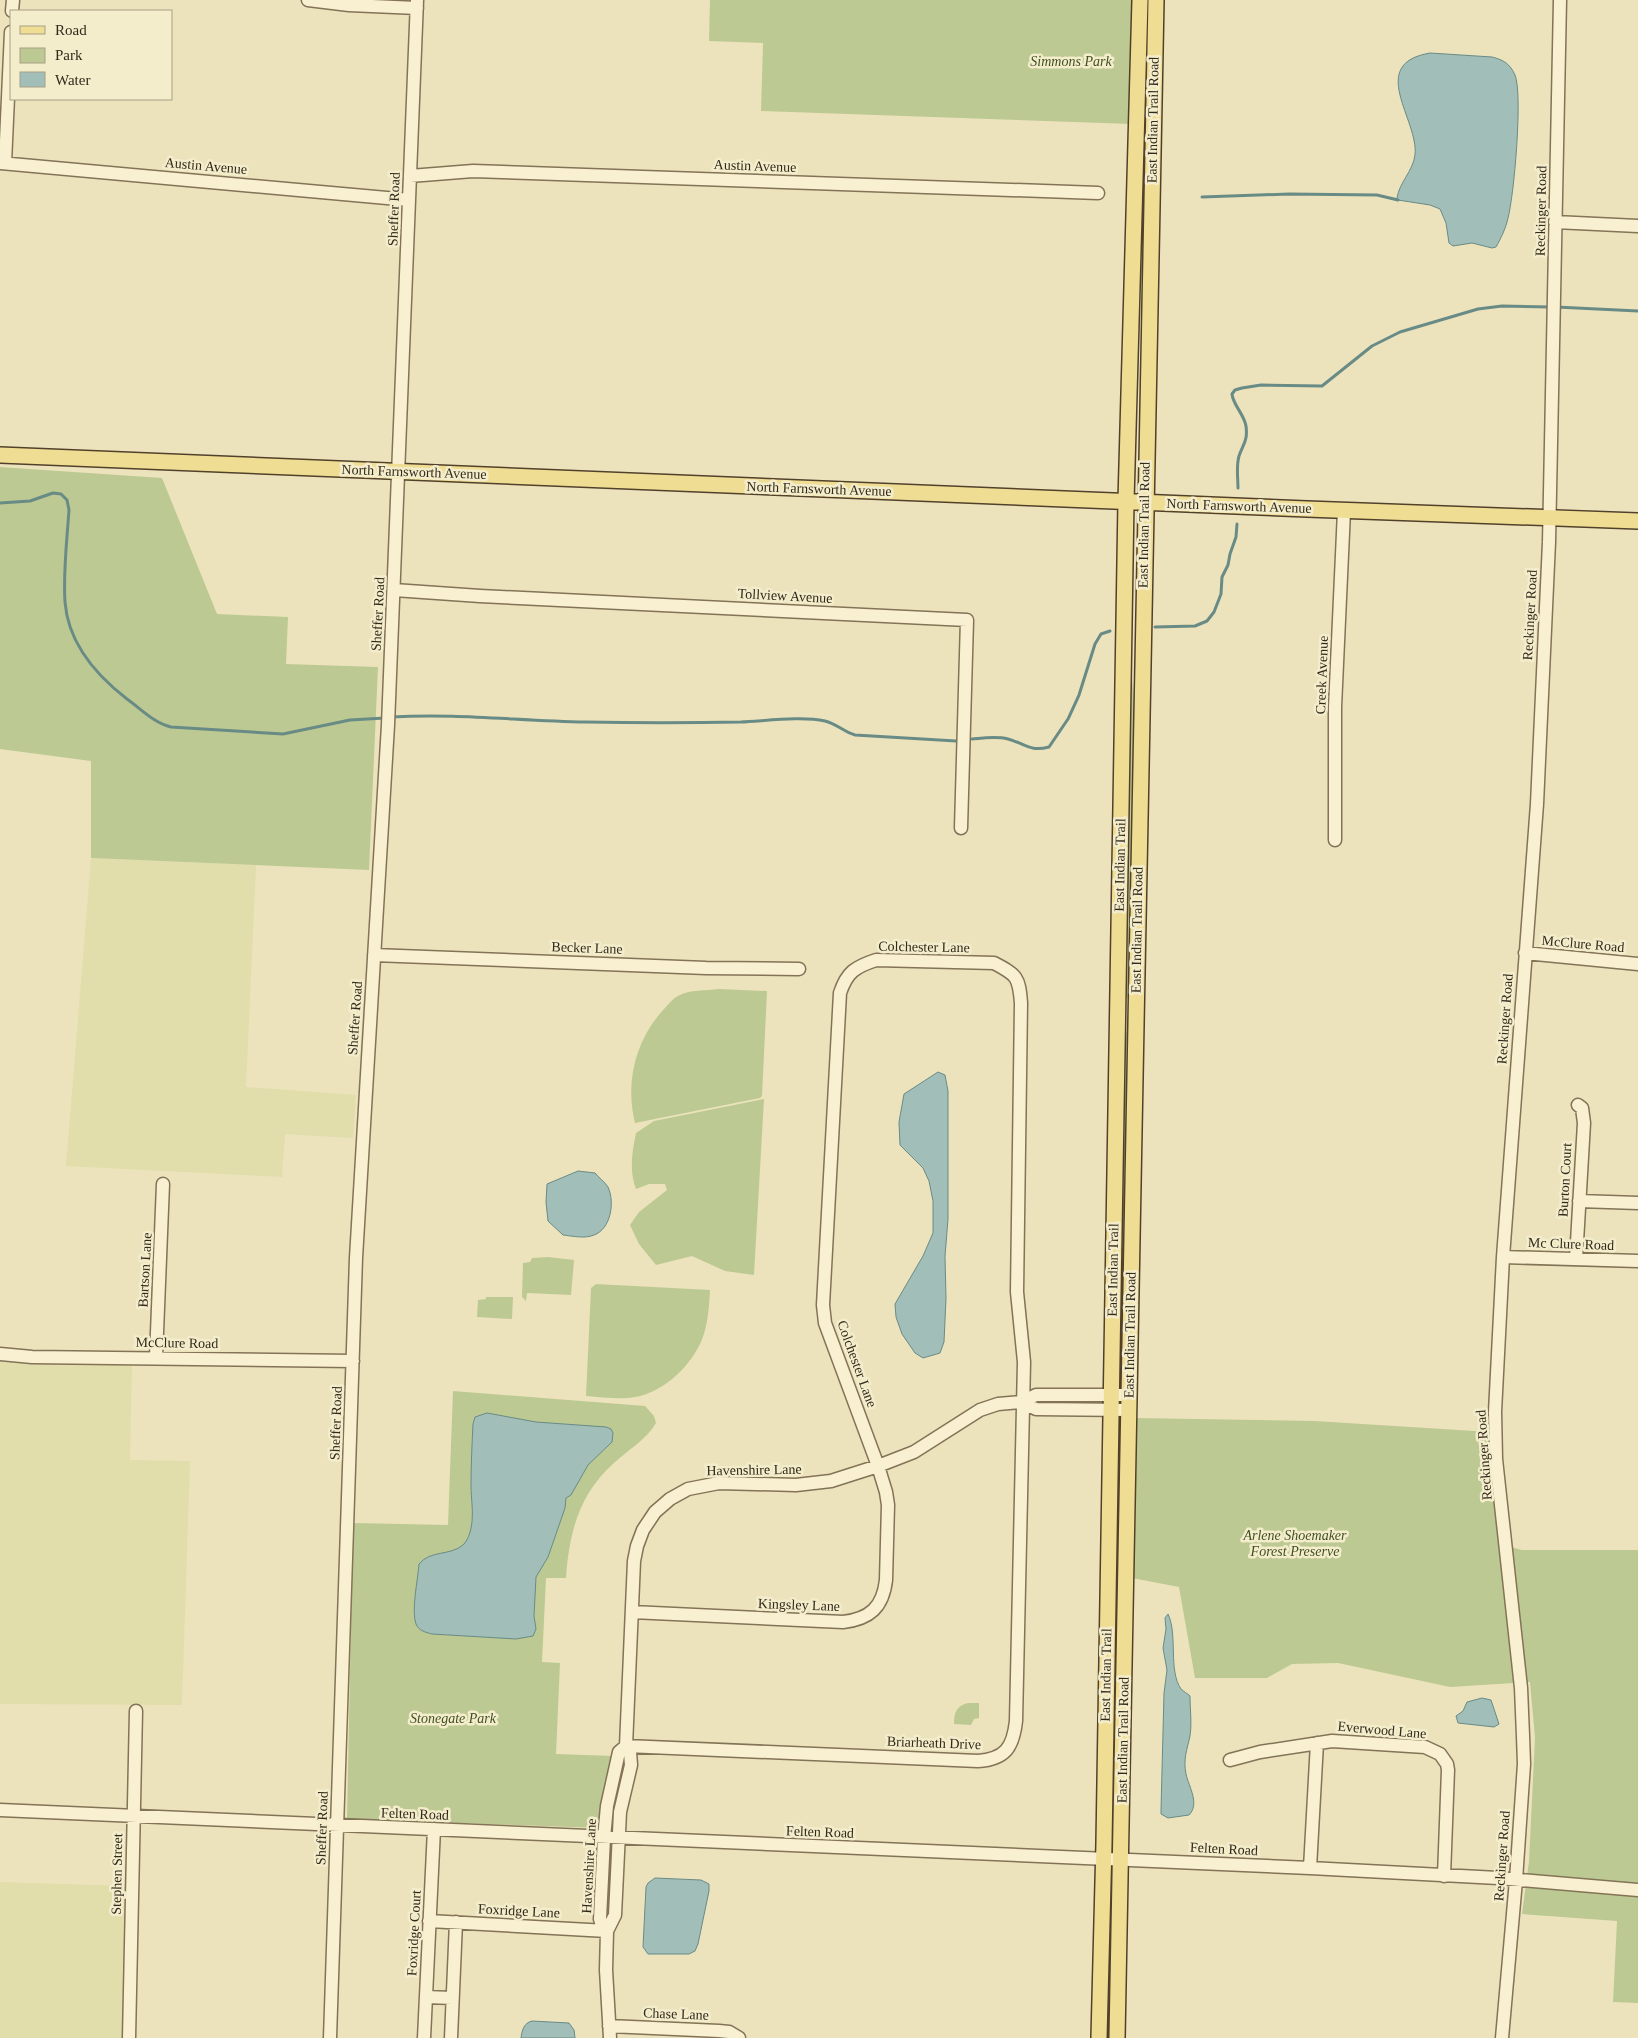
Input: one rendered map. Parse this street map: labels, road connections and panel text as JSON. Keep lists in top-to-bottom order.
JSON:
{
  "streets": {
    "main road": ["East Indian Trail Road", "North Farnsworth Avenue", "East Indian Trail"],
    "street": [
      "Austin Avenue",
      "Sheffer Road",
      "Reckinger Road",
      "Tollview Avenue",
      "Creek Avenue",
      "McClure Road",
      "Colchester Lane",
      "Becker Lane",
      "Burton Court",
      "Mc Clure Road",
      "Bartson Lane",
      "Havenshire Lane",
      "Kingsley Lane",
      "Everwood Lane",
      "Briarheath Drive",
      "Felten Road",
      "Stephen Street",
      "Foxridge Lane",
      "Foxridge Court",
      "Chase Lane"
    ]
  },
  "crossings": [
    ["East Indian Trail Road", "North Farnsworth Avenue"],
    ["East Indian Trail Road", "East Indian Trail"],
    ["East Indian Trail Road", "Havenshire Lane"],
    ["East Indian Trail Road", "Felten Road"],
    ["Austin Avenue", "Sheffer Road"],
    ["Sheffer Road", "North Farnsworth Avenue"],
    ["Sheffer Road", "Tollview Avenue"],
    ["Sheffer Road", "McClure Road"],
    ["Sheffer Road", "Becker Lane"],
    ["Sheffer Road", "Felten Road"],
    ["Reckinger Road", "North Farnsworth Avenue"],
    ["Reckinger Road", "McClure Road"],
    ["Reckinger Road", "Mc Clure Road"],
    ["Reckinger Road", "Felten Road"],
    ["North Farnsworth Avenue", "Creek Avenue"],
    ["North Farnsworth Avenue", "East Indian Trail"],
    ["East Indian Trail", "Havenshire Lane"],
    ["East Indian Trail", "Felten Road"],
    ["McClure Road", "Bartson Lane"],
    ["Colchester Lane", "Havenshire Lane"],
    ["Colchester Lane", "Kingsley Lane"],
    ["Colchester Lane", "Briarheath Drive"],
    ["Burton Court", "Mc Clure Road"],
    ["Havenshire Lane", "Kingsley Lane"],
    ["Havenshire Lane", "Briarheath Drive"],
    ["Havenshire Lane", "Felten Road"],
    ["Havenshire Lane", "Foxridge Lane"],
    ["Havenshire Lane", "Chase Lane"],
    ["Everwood Lane", "Felten Road"],
    ["Felten Road", "Stephen Street"],
    ["Felten Road", "Foxridge Court"],
    ["Foxridge Lane", "Foxridge Court"]
  ],
  "parks": ["Simmons Park", "Arlene Shoemaker Forest Preserve", "Stonegate Park"],
  "legend": ["Road", "Park", "Water"]
}
